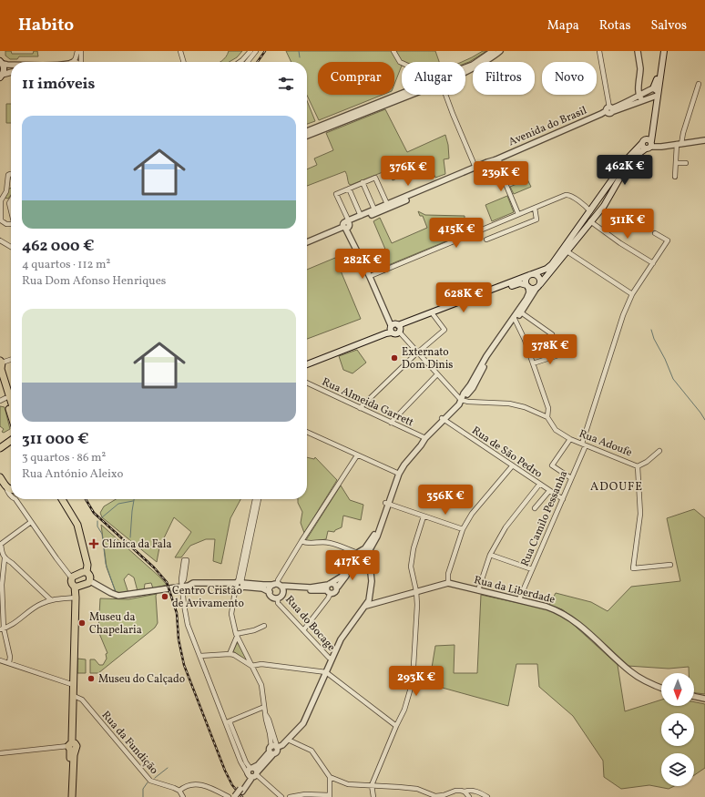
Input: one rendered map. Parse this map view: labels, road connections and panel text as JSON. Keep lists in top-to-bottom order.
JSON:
{
  "streets": {
    "street": [
      "Avenida do Brasil",
      "Rua Almeida Garrett",
      "Rua Adoufe",
      "Rua de São Pedro",
      "Rua Camilo Pessanha",
      "Rua da Liberdade",
      "Rua do Bocage",
      "Rua da Fundição"
    ]
  },
  "crossings": [
    ["Rua Adoufe", "Rua Camilo Pessanha"],
    ["Rua de São Pedro", "Rua Camilo Pessanha"],
    ["Rua Camilo Pessanha", "Rua da Liberdade"]
  ],
  "districts": ["ADOUFE"],
  "places": {
    "other": [
      "Externato Dom Dinis",
      "Centro Cristão de Avivamento",
      "Museu da Chapelaria",
      "Museu do Calçado"
    ],
    "health": ["Clínica da Fala"]
  },
  "north": "bottom",
  "page": {
    "header": "Habito",
    "nav": ["Mapa", "Rotas", "Salvos"],
    "chip": [
      "Comprar",
      "Alugar",
      "Filtros",
      "Novo"
    ],
    "heading": "11 imóveis",
    "list": [
      {
        "name": "462 000 €",
        "note": "4 quartos · 112 m² · Rua Dom Afonso Henriques"
      },
      {
        "name": "311 000 €",
        "note": "3 quartos · 86 m² · Rua António Aleixo"
      }
    ],
    "price": [
      "462K €",
      "376K €",
      "239K €",
      "311K €",
      "415K €",
      "282K €",
      "628K €",
      "378K €",
      "356K €",
      "417K €",
      "293K €"
    ]
  }
}
